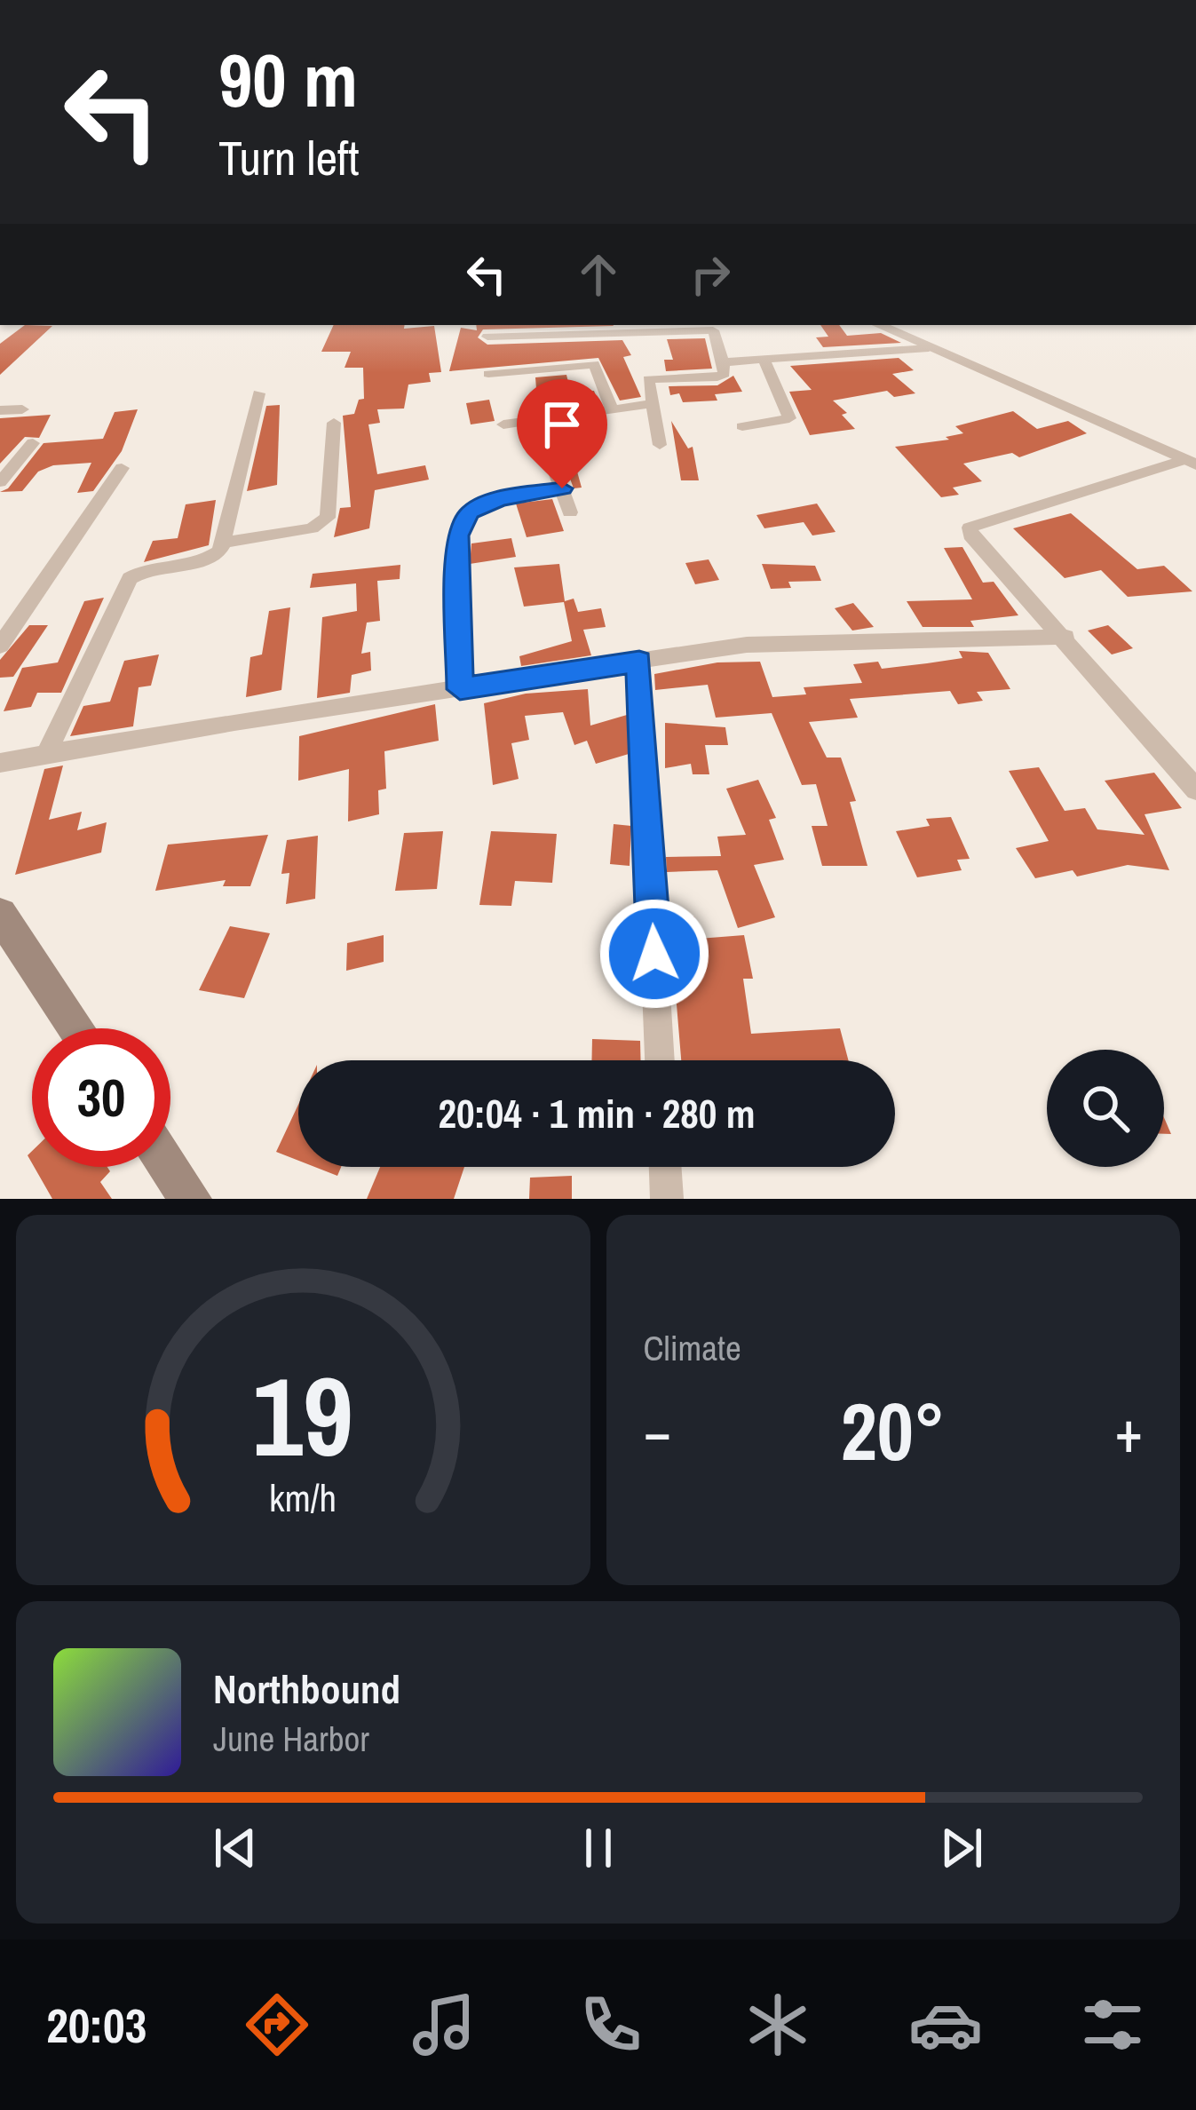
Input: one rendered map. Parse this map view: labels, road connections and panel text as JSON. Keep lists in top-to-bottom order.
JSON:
{
  "page": {
    "turn": ["90 m", "Turn left"],
    "limit": "30",
    "trip": "20:04 · 1 min · 280 m",
    "tile": "Climate",
    "heat": ["−", "20°", "+"],
    "song": ["Northbound", "June Harbor"],
    "tabs": "20:03",
    "gauge": ["19", "km/h"]
  }
}
